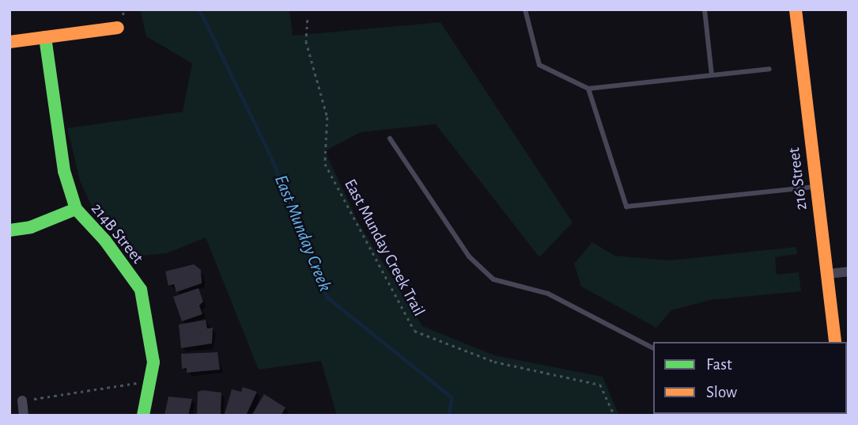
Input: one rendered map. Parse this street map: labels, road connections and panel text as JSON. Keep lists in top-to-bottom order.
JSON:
{
  "streets": {
    "street": ["216 Street", "214B Street"],
    "path": ["East Munday Creek Trail"]
  },
  "water": ["East Munday Creek"],
  "legend": ["Fast", "Slow"]
}
